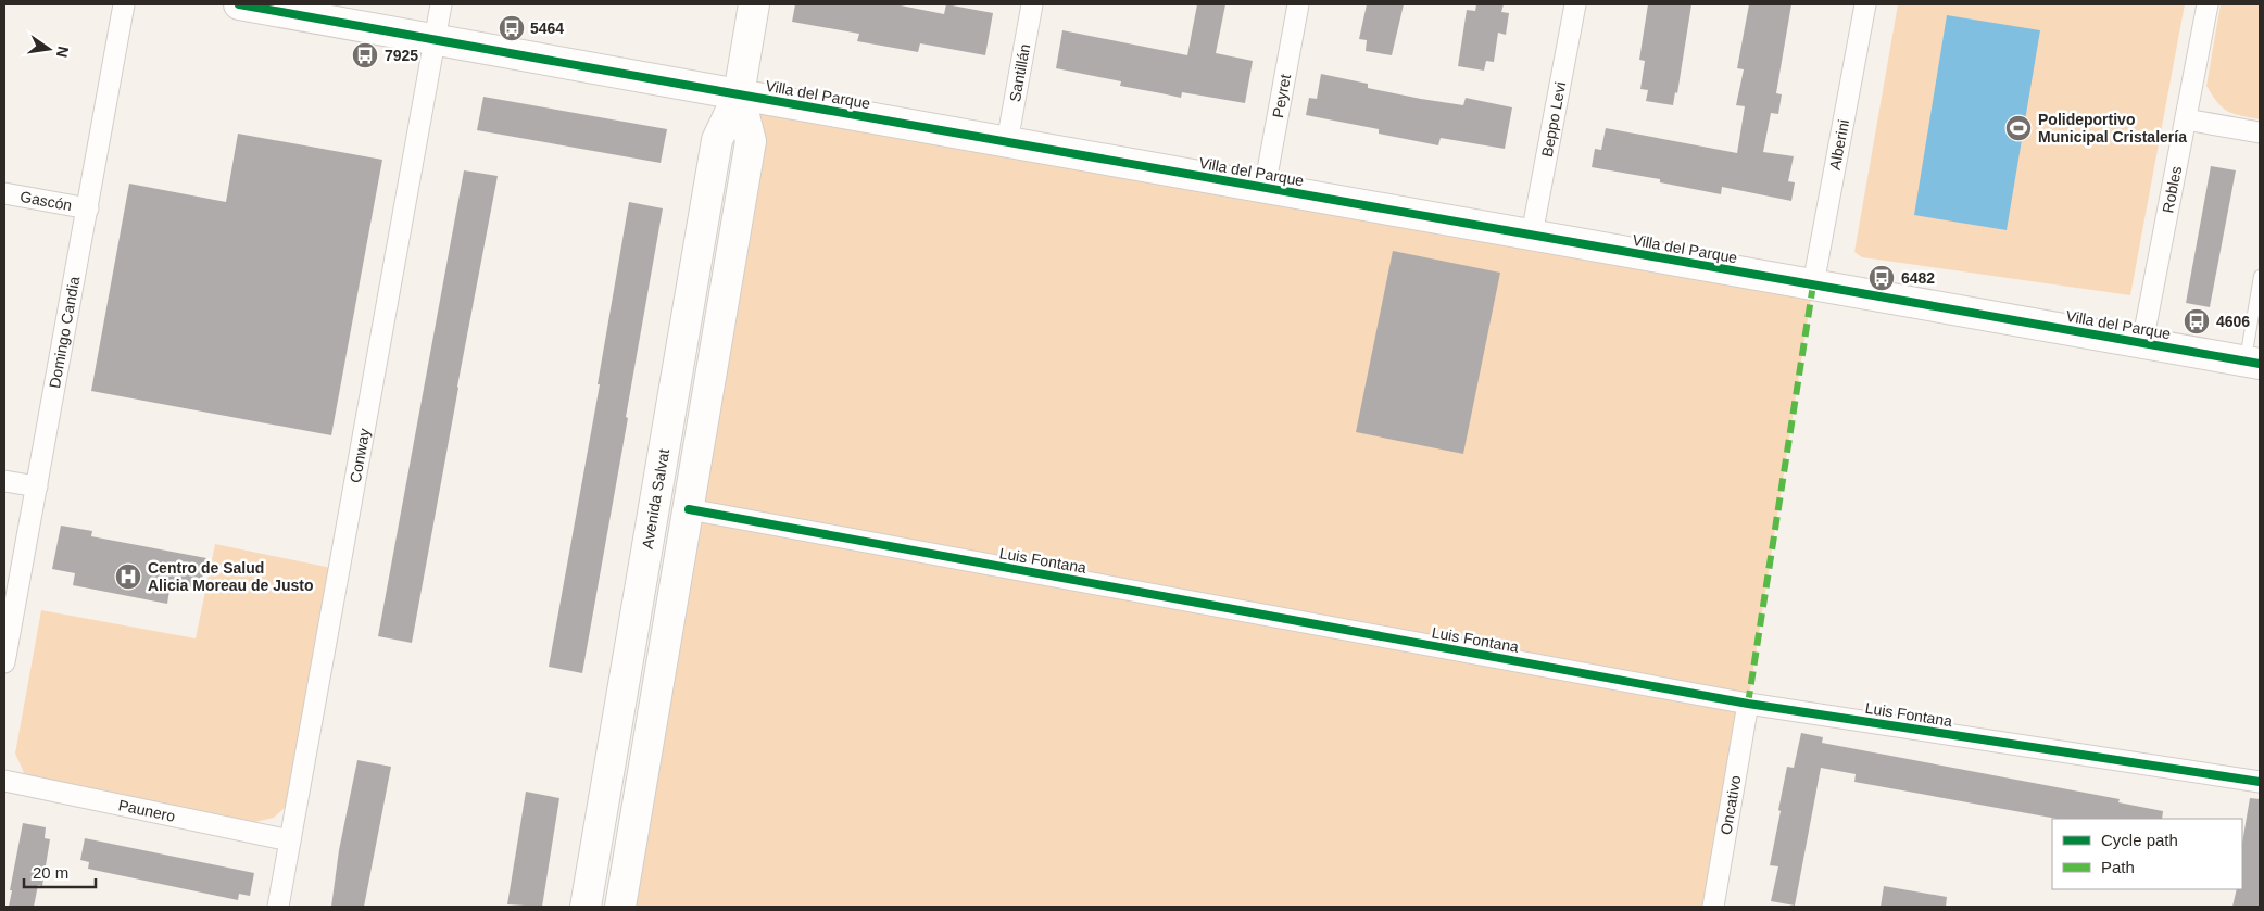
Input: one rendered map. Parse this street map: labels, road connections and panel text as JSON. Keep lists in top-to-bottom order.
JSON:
{
  "streets": {
    "street": [
      "Santillán",
      "Villa del Parque",
      "Peyret",
      "Beppo Levi",
      "Alberini",
      "Robles",
      "Gascón",
      "Domingo Candia",
      "Conway",
      "Avenida Salvat",
      "Luis Fontana",
      "Oncativo",
      "Paunero"
    ]
  },
  "crossings": [
    ["Santillán", "Villa del Parque"],
    ["Villa del Parque", "Peyret"],
    ["Villa del Parque", "Beppo Levi"],
    ["Villa del Parque", "Alberini"],
    ["Villa del Parque", "Robles"],
    ["Villa del Parque", "Conway"],
    ["Villa del Parque", "Avenida Salvat"],
    ["Gascón", "Domingo Candia"],
    ["Conway", "Paunero"],
    ["Avenida Salvat", "Luis Fontana"],
    ["Luis Fontana", "Oncativo"]
  ],
  "places": {
    "bus stop": [
      "5464",
      "7925",
      "6482",
      "4606"
    ],
    "sports": ["Polideportivo Municipal Cristalería"],
    "hospital": ["Centro de Salud Alicia Moreau de Justo"]
  },
  "legend": ["Cycle path", "Path"],
  "scale_bar": "20 m",
  "north": "right"
}
